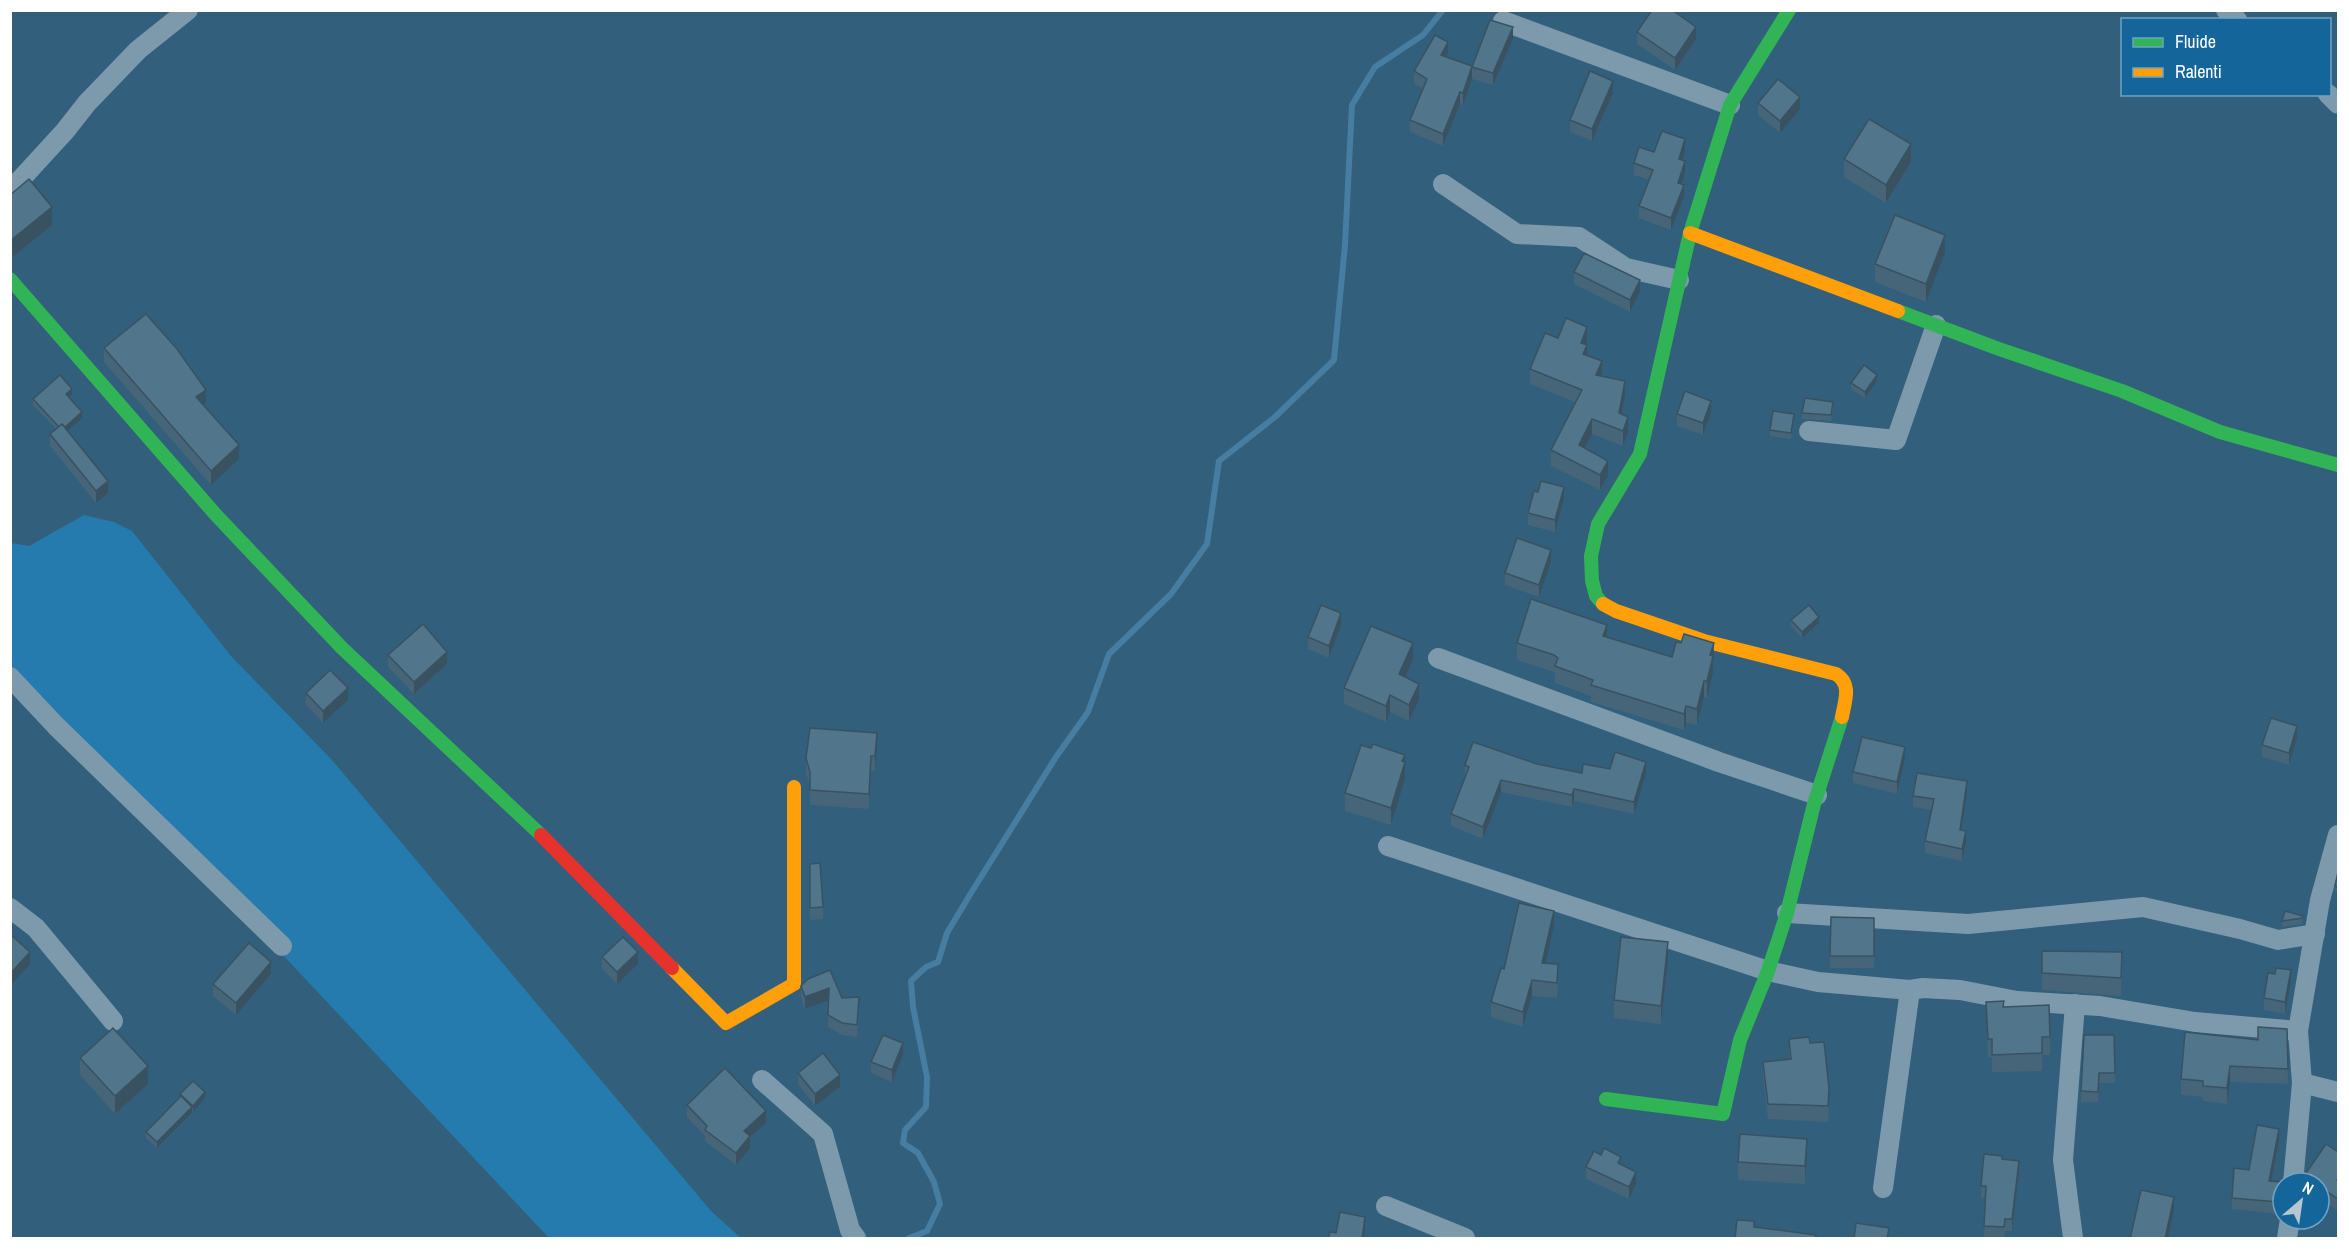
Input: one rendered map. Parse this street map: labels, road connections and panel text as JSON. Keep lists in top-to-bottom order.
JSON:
{
  "legend": ["Fluide", "Ralenti"],
  "north": "top right"
}
